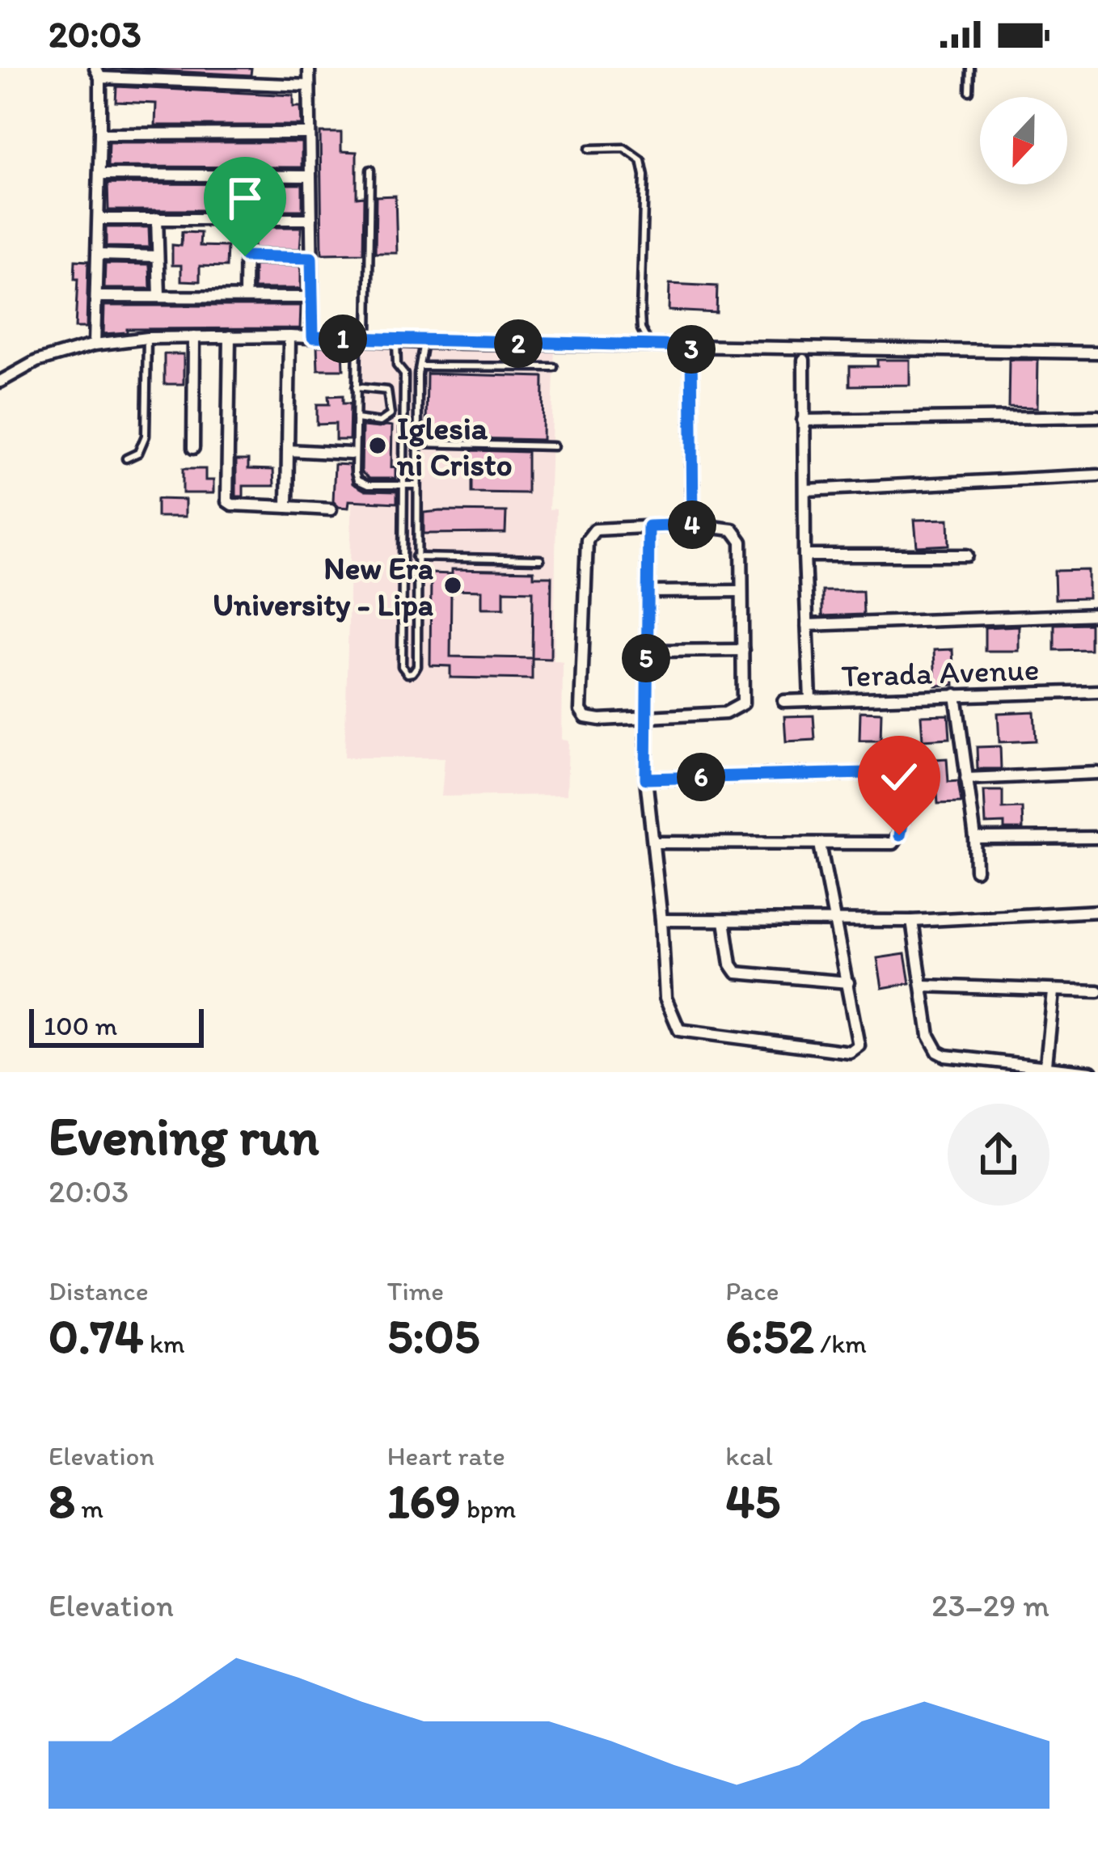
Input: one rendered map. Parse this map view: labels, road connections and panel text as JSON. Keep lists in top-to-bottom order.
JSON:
{
  "streets": {
    "street": ["Terada Avenue"]
  },
  "places": ["Iglesia ni Cristo", "New Era University - Lipa"],
  "scale_bar": "100 m",
  "north": "bottom",
  "page": {
    "status": "20:03",
    "pins": [
      "1",
      "2",
      "3",
      "4",
      "5",
      "6"
    ],
    "scale": "100 m",
    "heading": ["Evening run", "20:03"],
    "stats": [
      ["Distance", "0.74 km"],
      ["Time", "5:05"],
      ["Pace", "6:52 /km"],
      ["Elevation", "8 m"],
      ["Heart rate", "169 bpm"],
      ["kcal", "45"]
    ],
    "chart": ["Elevation", "23–29 m"]
  }
}
